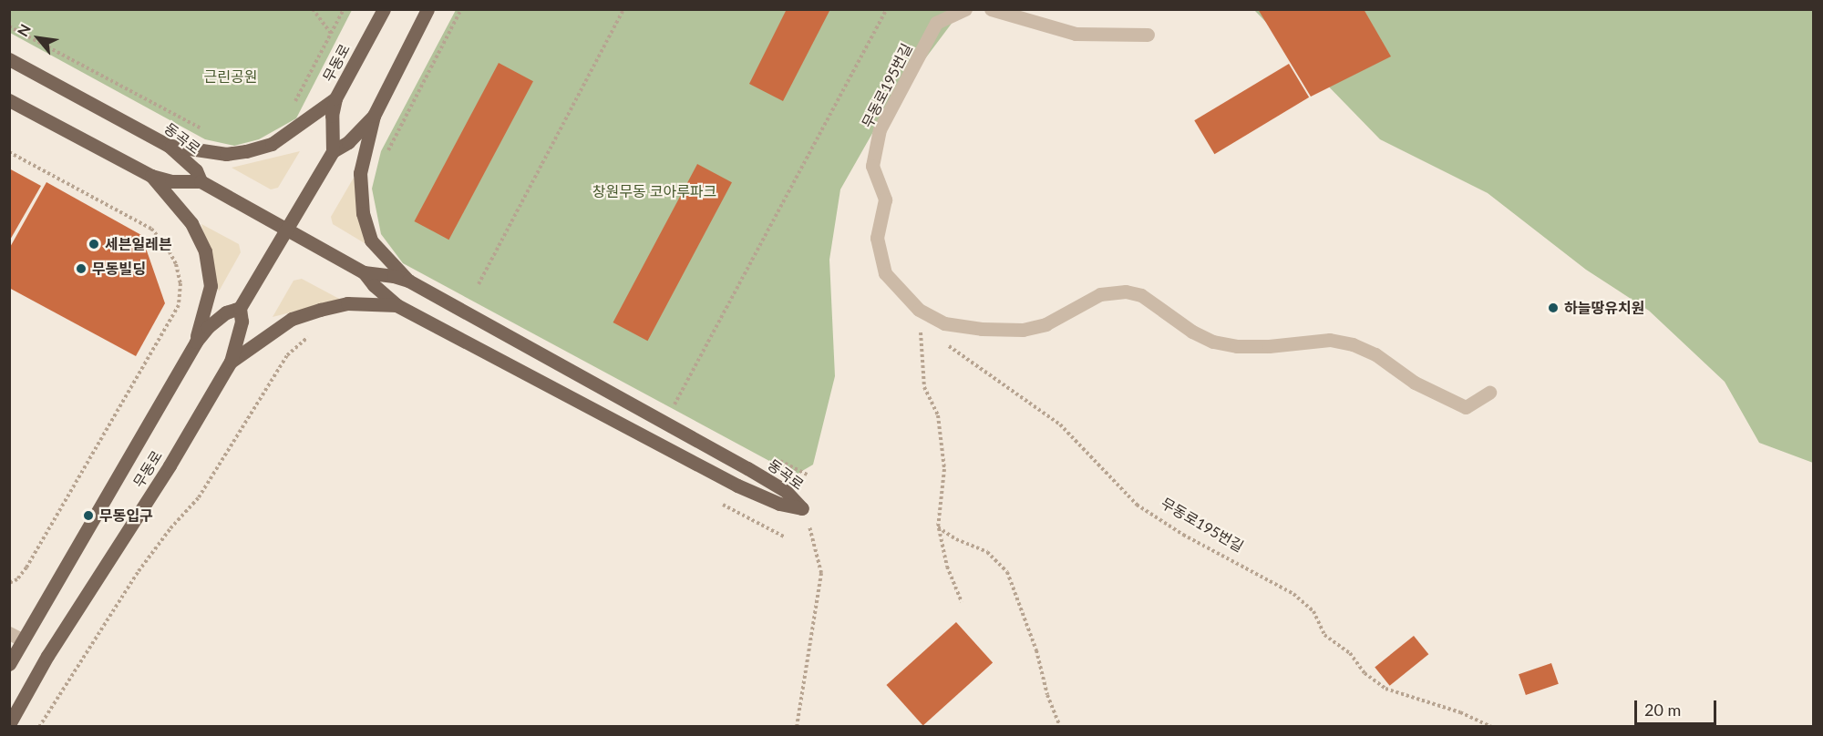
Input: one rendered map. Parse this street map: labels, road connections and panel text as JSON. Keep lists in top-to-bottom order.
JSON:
{
  "streets": {
    "main road": ["무동로", "동곡로"],
    "street": ["무동로195번길"]
  },
  "parks": ["근린공원", "창원무동 코아루파크"],
  "places": [
    "세븐일레븐",
    "무동빌딩",
    "하늘땅유치원",
    "무동입구"
  ],
  "scale_bar": "20 m",
  "north": "top left"
}
